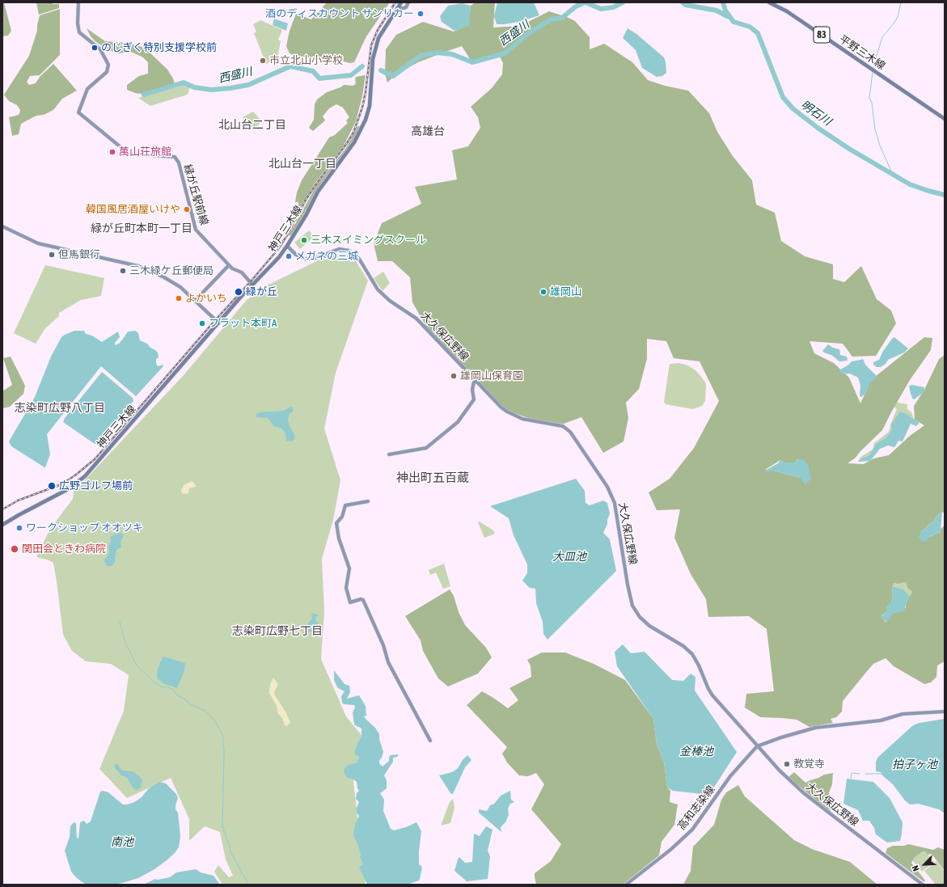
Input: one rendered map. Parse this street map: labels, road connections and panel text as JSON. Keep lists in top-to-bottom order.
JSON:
{
  "streets": {
    "main road": ["83", "平野三木線", "神戸三木線"],
    "street": ["緑が丘駅前線", "大久保広野線", "高和志染線"]
  },
  "crossings": [
    ["緑が丘駅前線", "神戸三木線"],
    ["神戸三木線", "大久保広野線"],
    ["大久保広野線", "高和志染線"]
  ],
  "districts": [
    "北山台二丁目",
    "高雄台",
    "北山台一丁目",
    "緑が丘町本町一丁目",
    "志染町広野八丁目",
    "神出町五百蔵",
    "志染町広野七丁目"
  ],
  "water": [
    "西盛川",
    "明石川",
    "大皿池",
    "金棒池",
    "拍子ヶ池",
    "南池"
  ],
  "places": [
    "酒のディスカウント サンリカー",
    "のじぎく特別支援学校前",
    "市立北山小学校",
    "萬山荘旅館",
    "韓国風居酒屋いけや",
    "三木スイミングスクール",
    "但馬銀行",
    "メガネの三城",
    "三木緑ケ丘郵便局",
    "緑が丘",
    "雄岡山",
    "よかいち",
    "フラット本町A",
    "雄岡山保育園",
    "広野ゴルフ場前",
    "ワークショップ オオツキ",
    "関田会ときわ病院",
    "教覚寺"
  ],
  "north": "bottom left"
}
